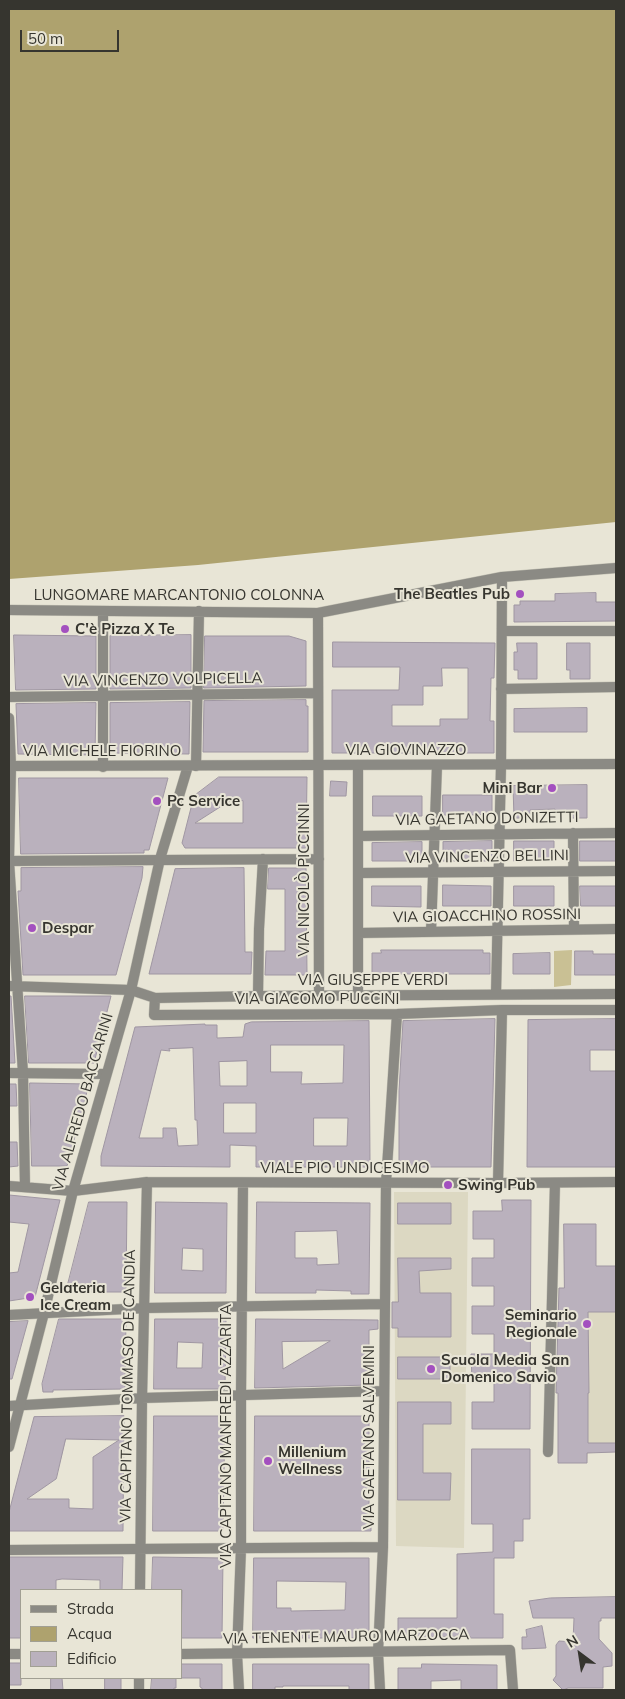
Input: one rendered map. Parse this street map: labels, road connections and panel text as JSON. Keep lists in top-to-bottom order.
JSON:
{
  "streets": {
    "street": [
      "LUNGOMARE MARCANTONIO COLONNA",
      "VIA VINCENZO VOLPICELLA",
      "VIA GIOVINAZZO",
      "VIA MICHELE FIORINO",
      "VIA GAETANO DONIZETTI",
      "VIA VINCENZO BELLINI",
      "VIA NICOLÒ PICCINNI",
      "VIA GIOACCHINO ROSSINI",
      "VIA GIUSEPPE VERDI",
      "VIA GIACOMO PUCCINI",
      "VIA ALFREDO BACCARINI",
      "VIALE PIO UNDICESIMO",
      "VIA CAPITANO TOMMASO DE CANDIA",
      "VIA CAPITANO MANFREDI AZZARITA",
      "VIA GAETANO SALVEMINI",
      "VIA TENENTE MAURO MARZOCCA"
    ]
  },
  "crossings": [
    ["LUNGOMARE MARCANTONIO COLONNA", "VIA NICOLÒ PICCINNI"],
    ["LUNGOMARE MARCANTONIO COLONNA", "VIA ALFREDO BACCARINI"],
    ["VIA VINCENZO VOLPICELLA", "VIA NICOLÒ PICCINNI"],
    ["VIA VINCENZO VOLPICELLA", "VIA ALFREDO BACCARINI"],
    ["VIA GIOVINAZZO", "VIA MICHELE FIORINO"],
    ["VIA GIOVINAZZO", "VIA NICOLÒ PICCINNI"],
    ["VIA GIOVINAZZO", "VIA ALFREDO BACCARINI"],
    ["VIA MICHELE FIORINO", "VIA ALFREDO BACCARINI"],
    ["VIA NICOLÒ PICCINNI", "VIA GIUSEPPE VERDI"],
    ["VIA GIUSEPPE VERDI", "VIA GIACOMO PUCCINI"],
    ["VIA GIUSEPPE VERDI", "VIA ALFREDO BACCARINI"],
    ["VIA GIACOMO PUCCINI", "VIA GAETANO SALVEMINI"],
    ["VIA ALFREDO BACCARINI", "VIALE PIO UNDICESIMO"],
    ["VIALE PIO UNDICESIMO", "VIA CAPITANO TOMMASO DE CANDIA"],
    ["VIALE PIO UNDICESIMO", "VIA CAPITANO MANFREDI AZZARITA"],
    ["VIALE PIO UNDICESIMO", "VIA GAETANO SALVEMINI"],
    ["VIA CAPITANO MANFREDI AZZARITA", "VIA TENENTE MAURO MARZOCCA"],
    ["VIA GAETANO SALVEMINI", "VIA TENENTE MAURO MARZOCCA"]
  ],
  "places": [
    "The Beatles Pub",
    "C'è Pizza X Te",
    "Mini Bar",
    "Pc Service",
    "Despar",
    "Swing Pub",
    "Gelateria Ice Cream",
    "Seminario Regionale",
    "Scuola Media San Domenico Savio",
    "Millenium Wellness"
  ],
  "legend": ["Strada", "Acqua", "Edificio"],
  "scale_bar": "50 m",
  "north": "top left"
}
